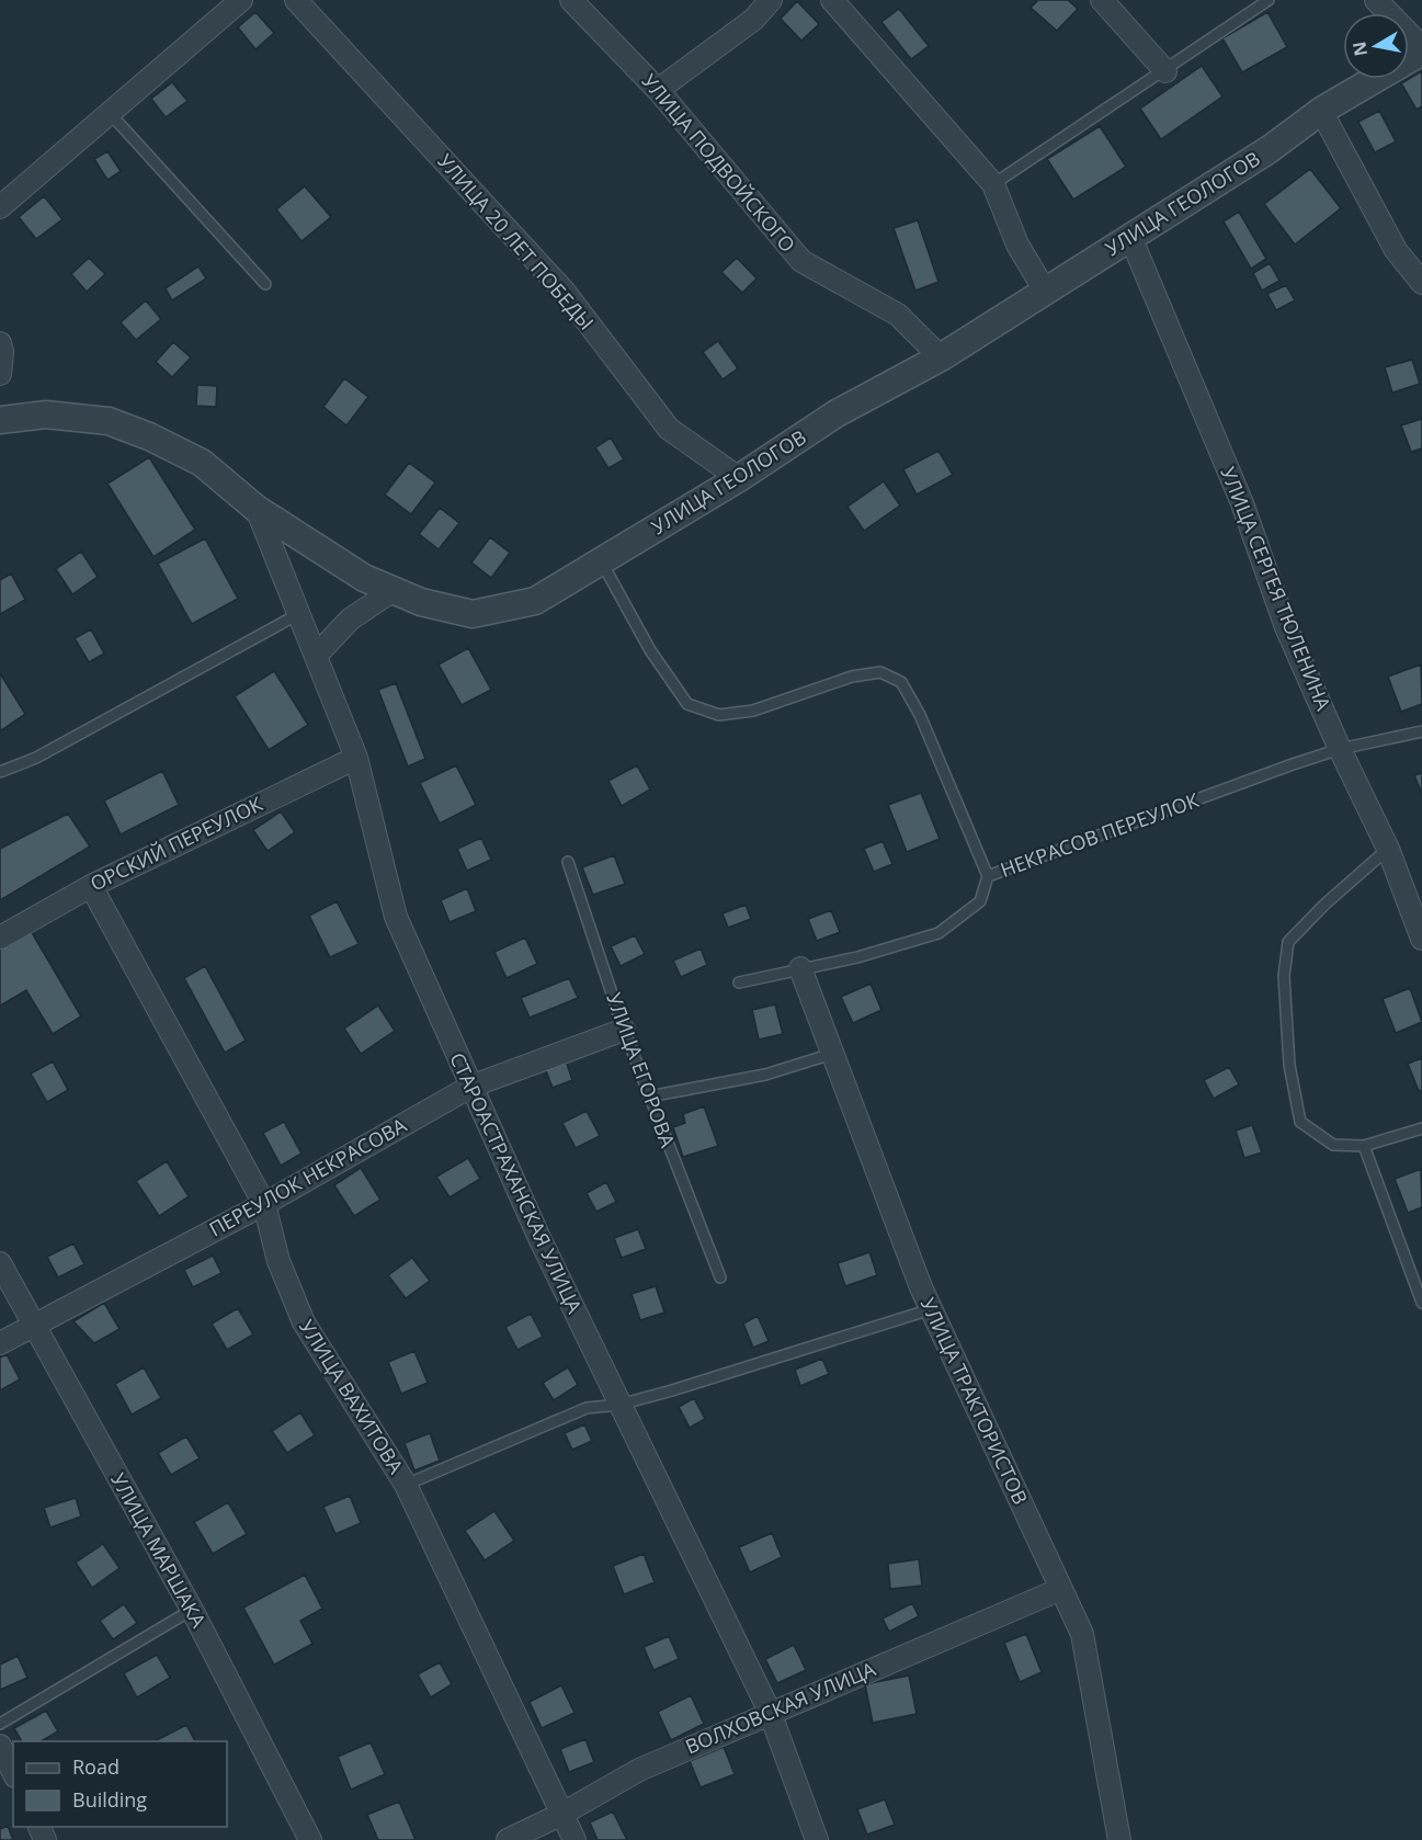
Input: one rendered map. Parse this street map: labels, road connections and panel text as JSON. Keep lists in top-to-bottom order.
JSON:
{
  "streets": {
    "street": [
      "УЛИЦА ПОДВОЙСКОГО",
      "УЛИЦА ГЕОЛОГОВ",
      "УЛИЦА 20 ЛЕТ ПОБЕДЫ",
      "УЛИЦА СЕРГЕЯ ТЮЛЕНИНА",
      "ОРСКИЙ ПЕРЕУЛОК",
      "ПЕРЕУЛОК НЕКРАСОВА",
      "СТАРОАСТРАХАНСКАЯ УЛИЦА",
      "УЛИЦА ВАХИТОВА",
      "УЛИЦА ТРАКТОРИСТОВ",
      "УЛИЦА МАРШАКА",
      "ВОЛХОВСКАЯ УЛИЦА"
    ],
    "lane": ["НЕКРАСОВ ПЕРЕУЛОК", "УЛИЦА ЕГОРОВА"]
  },
  "crossings": [
    ["УЛИЦА ПОДВОЙСКОГО", "УЛИЦА ГЕОЛОГОВ"],
    ["УЛИЦА ГЕОЛОГОВ", "УЛИЦА 20 ЛЕТ ПОБЕДЫ"],
    ["УЛИЦА ГЕОЛОГОВ", "УЛИЦА СЕРГЕЯ ТЮЛЕНИНА"],
    ["УЛИЦА ГЕОЛОГОВ", "СТАРОАСТРАХАНСКАЯ УЛИЦА"],
    ["УЛИЦА СЕРГЕЯ ТЮЛЕНИНА", "НЕКРАСОВ ПЕРЕУЛОК"],
    ["НЕКРАСОВ ПЕРЕУЛОК", "УЛИЦА ТРАКТОРИСТОВ"],
    ["ОРСКИЙ ПЕРЕУЛОК", "СТАРОАСТРАХАНСКАЯ УЛИЦА"],
    ["ОРСКИЙ ПЕРЕУЛОК", "УЛИЦА ВАХИТОВА"],
    ["УЛИЦА ЕГОРОВА", "ПЕРЕУЛОК НЕКРАСОВА"],
    ["ПЕРЕУЛОК НЕКРАСОВА", "СТАРОАСТРАХАНСКАЯ УЛИЦА"],
    ["ПЕРЕУЛОК НЕКРАСОВА", "УЛИЦА ВАХИТОВА"],
    ["ПЕРЕУЛОК НЕКРАСОВА", "УЛИЦА МАРШАКА"],
    ["СТАРОАСТРАХАНСКАЯ УЛИЦА", "ВОЛХОВСКАЯ УЛИЦА"],
    ["УЛИЦА ВАХИТОВА", "ВОЛХОВСКАЯ УЛИЦА"],
    ["УЛИЦА ТРАКТОРИСТОВ", "ВОЛХОВСКАЯ УЛИЦА"]
  ],
  "legend": ["Road", "Building"],
  "north": "left"
}
